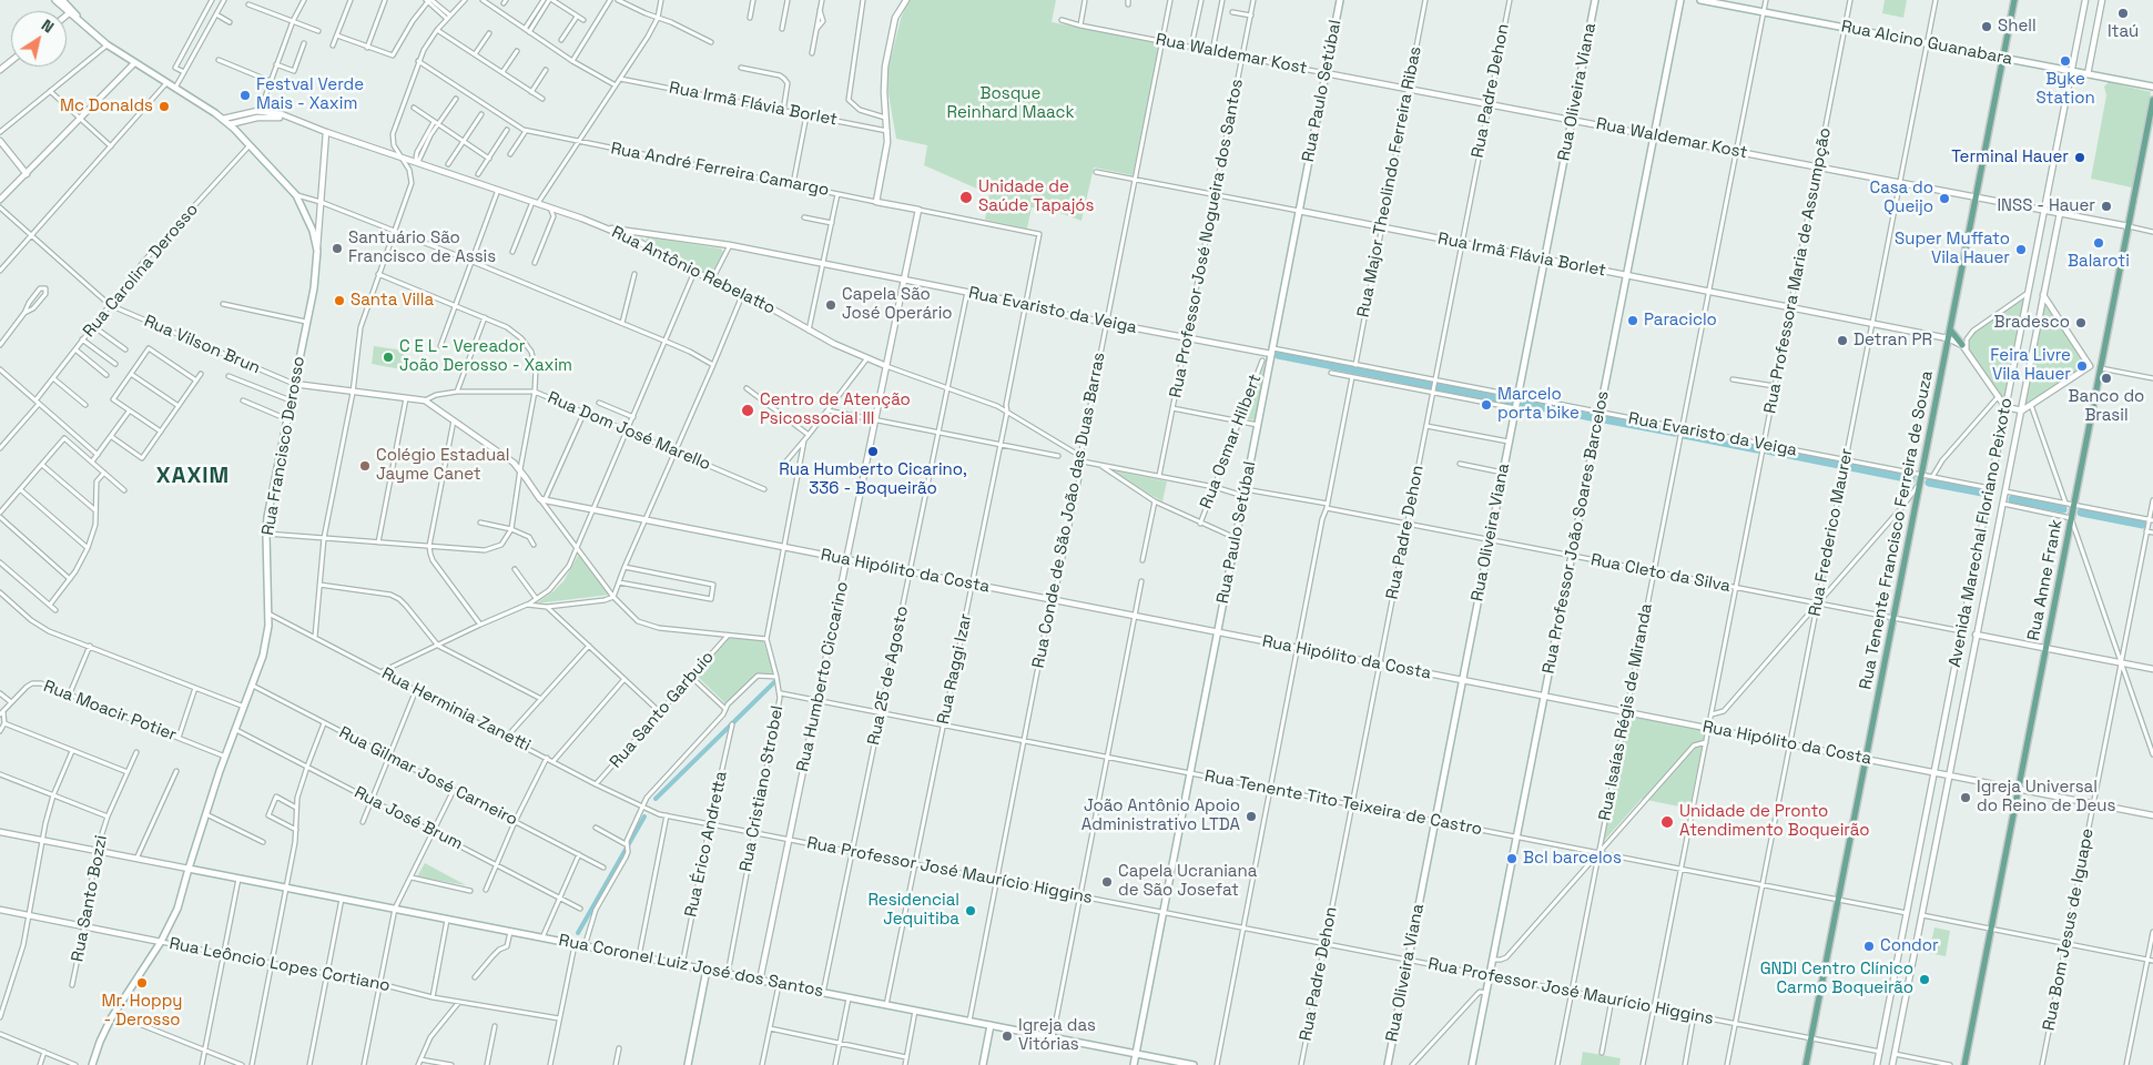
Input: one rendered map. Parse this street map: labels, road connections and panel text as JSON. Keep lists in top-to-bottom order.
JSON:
{
  "streets": {
    "main road": [
      "Rua Alcino Guanabara",
      "Rua Paulo Setúbal",
      "Rua Oliveira Viana",
      "Rua Francisco Derosso",
      "Rua Tenente Francisco Ferreira de Souza",
      "Rua Professor João Soares Barcelos",
      "Rua Anne Frank",
      "Rua Coronel Luiz José dos Santos"
    ],
    "street": [
      "Rua Waldemar Kost",
      "Rua Padre Dehon",
      "Rua Irmã Flávia Borlet",
      "Rua André Ferreira Camargo",
      "Rua Major Theolindo Ferreira Ribas",
      "Rua Professor José Nogueira dos Santos",
      "Rua Carolina Derosso",
      "Rua Antônio Rebelatto",
      "Rua Professora Maria de Assumpção",
      "Rua Evaristo da Veiga",
      "Rua Vilson Brun",
      "Rua Dom José Marello",
      "Rua Osmar Hilbert",
      "Rua Conde de São João das Duas Barras",
      "Rua Frederico Maurer",
      "Avenida Marechal Floriano Peixoto",
      "Rua Hipólito da Costa",
      "Rua Cleto da Silva",
      "Rua Raggi Izar",
      "Rua 25 de Agosto",
      "Rua Humberto Ciccarino",
      "Rua Herminia Zanetti",
      "Rua Santo Garbuio",
      "Rua Moacir Potier",
      "Rua Isaías Régis de Miranda",
      "Rua Gilmar José Carneiro",
      "Rua Cristiano Strobel",
      "Rua Tenente Tito Teixeira de Castro",
      "Rua José Brum",
      "Rua Érico Andretta",
      "Rua Professor José Maurício Higgins",
      "Rua Santo Bozzi",
      "Rua Bom Jesus de Iguape",
      "Rua Leôncio Lopes Cortiano"
    ]
  },
  "crossings": [
    ["Rua Alcino Guanabara", "Rua Professora Maria de Assumpção"],
    ["Rua Alcino Guanabara", "Rua Tenente Francisco Ferreira de Souza"],
    ["Rua Alcino Guanabara", "Rua Frederico Maurer"],
    ["Rua Alcino Guanabara", "Avenida Marechal Floriano Peixoto"],
    ["Rua Alcino Guanabara", "Rua Isaías Régis de Miranda"],
    ["Rua Waldemar Kost", "Rua Paulo Setúbal"],
    ["Rua Waldemar Kost", "Rua Padre Dehon"],
    ["Rua Waldemar Kost", "Rua Oliveira Viana"],
    ["Rua Waldemar Kost", "Rua Major Theolindo Ferreira Ribas"],
    ["Rua Waldemar Kost", "Rua Professor José Nogueira dos Santos"],
    ["Rua Waldemar Kost", "Rua Professora Maria de Assumpção"],
    ["Rua Waldemar Kost", "Rua Conde de São João das Duas Barras"],
    ["Rua Waldemar Kost", "Rua Tenente Francisco Ferreira de Souza"],
    ["Rua Waldemar Kost", "Rua Professor João Soares Barcelos"],
    ["Rua Waldemar Kost", "Rua Frederico Maurer"],
    ["Rua Waldemar Kost", "Avenida Marechal Floriano Peixoto"],
    ["Rua Waldemar Kost", "Rua Anne Frank"],
    ["Rua Waldemar Kost", "Rua Isaías Régis de Miranda"],
    ["Rua Paulo Setúbal", "Rua Irmã Flávia Borlet"],
    ["Rua Paulo Setúbal", "Rua Evaristo da Veiga"],
    ["Rua Paulo Setúbal", "Rua Hipólito da Costa"],
    ["Rua Paulo Setúbal", "Rua Cleto da Silva"],
    ["Rua Paulo Setúbal", "Rua Tenente Tito Teixeira de Castro"],
    ["Rua Paulo Setúbal", "Rua Professor José Maurício Higgins"],
    ["Rua Paulo Setúbal", "Rua Coronel Luiz José dos Santos"],
    ["Rua Padre Dehon", "Rua Irmã Flávia Borlet"],
    ["Rua Padre Dehon", "Rua Evaristo da Veiga"],
    ["Rua Padre Dehon", "Rua Hipólito da Costa"],
    ["Rua Padre Dehon", "Rua Cleto da Silva"],
    ["Rua Padre Dehon", "Rua Tenente Tito Teixeira de Castro"],
    ["Rua Padre Dehon", "Rua Professor José Maurício Higgins"],
    ["Rua Oliveira Viana", "Rua Irmã Flávia Borlet"],
    ["Rua Oliveira Viana", "Rua Evaristo da Veiga"],
    ["Rua Oliveira Viana", "Rua Hipólito da Costa"],
    ["Rua Oliveira Viana", "Rua Cleto da Silva"],
    ["Rua Oliveira Viana", "Rua Tenente Tito Teixeira de Castro"],
    ["Rua Oliveira Viana", "Rua Professor José Maurício Higgins"],
    ["Rua Irmã Flávia Borlet", "Rua Major Theolindo Ferreira Ribas"],
    ["Rua Irmã Flávia Borlet", "Rua Professor José Nogueira dos Santos"],
    ["Rua Irmã Flávia Borlet", "Rua Professora Maria de Assumpção"],
    ["Rua Irmã Flávia Borlet", "Rua Conde de São João das Duas Barras"],
    ["Rua Irmã Flávia Borlet", "Rua Tenente Francisco Ferreira de Souza"],
    ["Rua Irmã Flávia Borlet", "Rua Professor João Soares Barcelos"],
    ["Rua Irmã Flávia Borlet", "Rua Frederico Maurer"],
    ["Rua Irmã Flávia Borlet", "Rua Isaías Régis de Miranda"],
    ["Rua André Ferreira Camargo", "Rua Raggi Izar"],
    ["Rua André Ferreira Camargo", "Rua Humberto Ciccarino"],
    ["Rua Major Theolindo Ferreira Ribas", "Rua Evaristo da Veiga"],
    ["Rua Professor José Nogueira dos Santos", "Rua Evaristo da Veiga"],
    ["Rua Professor José Nogueira dos Santos", "Rua Cleto da Silva"],
    ["Rua Carolina Derosso", "Rua Vilson Brun"],
    ["Rua Carolina Derosso", "Rua Francisco Derosso"],
    ["Rua Antônio Rebelatto", "Rua Evaristo da Veiga"],
    ["Rua Antônio Rebelatto", "Rua Francisco Derosso"],
    ["Rua Antônio Rebelatto", "Rua Conde de São João das Duas Barras"],
    ["Rua Antônio Rebelatto", "Rua Raggi Izar"],
    ["Rua Antônio Rebelatto", "Rua 25 de Agosto"],
    ["Rua Antônio Rebelatto", "Rua Humberto Ciccarino"],
    ["Rua Professora Maria de Assumpção", "Rua Evaristo da Veiga"],
    ["Rua Professora Maria de Assumpção", "Rua Hipólito da Costa"],
    ["Rua Professora Maria de Assumpção", "Rua Cleto da Silva"],
    ["Rua Professora Maria de Assumpção", "Rua Tenente Tito Teixeira de Castro"],
    ["Rua Professora Maria de Assumpção", "Rua Professor José Maurício Higgins"],
    ["Rua Evaristo da Veiga", "Rua Conde de São João das Duas Barras"],
    ["Rua Evaristo da Veiga", "Rua Tenente Francisco Ferreira de Souza"],
    ["Rua Evaristo da Veiga", "Rua Professor João Soares Barcelos"],
    ["Rua Evaristo da Veiga", "Rua Frederico Maurer"],
    ["Rua Evaristo da Veiga", "Avenida Marechal Floriano Peixoto"],
    ["Rua Evaristo da Veiga", "Rua Raggi Izar"],
    ["Rua Evaristo da Veiga", "Rua 25 de Agosto"],
    ["Rua Evaristo da Veiga", "Rua Humberto Ciccarino"],
    ["Rua Evaristo da Veiga", "Rua Isaías Régis de Miranda"],
    ["Rua Vilson Brun", "Rua Dom José Marello"],
    ["Rua Vilson Brun", "Rua Francisco Derosso"],
    ["Rua Dom José Marello", "Rua Francisco Derosso"],
    ["Rua Osmar Hilbert", "Rua Cleto da Silva"],
    ["Rua Francisco Derosso", "Rua Herminia Zanetti"],
    ["Rua Francisco Derosso", "Rua Moacir Potier"],
    ["Rua Francisco Derosso", "Rua Gilmar José Carneiro"],
    ["Rua Francisco Derosso", "Rua José Brum"],
    ["Rua Francisco Derosso", "Rua Leôncio Lopes Cortiano"],
    ["Rua Francisco Derosso", "Rua Coronel Luiz José dos Santos"],
    ["Rua Conde de São João das Duas Barras", "Rua Hipólito da Costa"],
    ["Rua Conde de São João das Duas Barras", "Rua Cleto da Silva"],
    ["Rua Conde de São João das Duas Barras", "Rua Tenente Tito Teixeira de Castro"],
    ["Rua Conde de São João das Duas Barras", "Rua Professor José Maurício Higgins"],
    ["Rua Conde de São João das Duas Barras", "Rua Coronel Luiz José dos Santos"],
    ["Rua Tenente Francisco Ferreira de Souza", "Rua Hipólito da Costa"],
    ["Rua Tenente Francisco Ferreira de Souza", "Rua Cleto da Silva"],
    ["Rua Tenente Francisco Ferreira de Souza", "Rua Tenente Tito Teixeira de Castro"],
    ["Rua Tenente Francisco Ferreira de Souza", "Rua Professor José Maurício Higgins"],
    ["Rua Professor João Soares Barcelos", "Rua Hipólito da Costa"],
    ["Rua Professor João Soares Barcelos", "Rua Cleto da Silva"],
    ["Rua Professor João Soares Barcelos", "Rua Tenente Tito Teixeira de Castro"],
    ["Rua Professor João Soares Barcelos", "Rua Professor José Maurício Higgins"],
    ["Rua Frederico Maurer", "Rua Hipólito da Costa"],
    ["Rua Frederico Maurer", "Rua Cleto da Silva"],
    ["Rua Frederico Maurer", "Rua Tenente Tito Teixeira de Castro"],
    ["Rua Frederico Maurer", "Rua Professor José Maurício Higgins"],
    ["Avenida Marechal Floriano Peixoto", "Rua Hipólito da Costa"],
    ["Avenida Marechal Floriano Peixoto", "Rua Cleto da Silva"],
    ["Avenida Marechal Floriano Peixoto", "Rua Tenente Tito Teixeira de Castro"],
    ["Avenida Marechal Floriano Peixoto", "Rua Professor José Maurício Higgins"],
    ["Rua Hipólito da Costa", "Rua Anne Frank"],
    ["Rua Hipólito da Costa", "Rua Raggi Izar"],
    ["Rua Hipólito da Costa", "Rua 25 de Agosto"],
    ["Rua Hipólito da Costa", "Rua Humberto Ciccarino"],
    ["Rua Hipólito da Costa", "Rua Isaías Régis de Miranda"],
    ["Rua Hipólito da Costa", "Rua Cristiano Strobel"],
    ["Rua Hipólito da Costa", "Rua Bom Jesus de Iguape"],
    ["Rua Cleto da Silva", "Rua Isaías Régis de Miranda"],
    ["Rua Raggi Izar", "Rua Tenente Tito Teixeira de Castro"],
    ["Rua Raggi Izar", "Rua Professor José Maurício Higgins"],
    ["Rua Raggi Izar", "Rua Coronel Luiz José dos Santos"],
    ["Rua 25 de Agosto", "Rua Tenente Tito Teixeira de Castro"],
    ["Rua 25 de Agosto", "Rua Professor José Maurício Higgins"],
    ["Rua 25 de Agosto", "Rua Coronel Luiz José dos Santos"],
    ["Rua Humberto Ciccarino", "Rua Tenente Tito Teixeira de Castro"],
    ["Rua Humberto Ciccarino", "Rua Professor José Maurício Higgins"],
    ["Rua Humberto Ciccarino", "Rua Coronel Luiz José dos Santos"],
    ["Rua Herminia Zanetti", "Rua Santo Garbuio"],
    ["Rua Herminia Zanetti", "Rua Professor José Maurício Higgins"],
    ["Rua Isaías Régis de Miranda", "Rua Tenente Tito Teixeira de Castro"],
    ["Rua Isaías Régis de Miranda", "Rua Professor José Maurício Higgins"],
    ["Rua Cristiano Strobel", "Rua Tenente Tito Teixeira de Castro"],
    ["Rua Cristiano Strobel", "Rua Professor José Maurício Higgins"],
    ["Rua Cristiano Strobel", "Rua Coronel Luiz José dos Santos"],
    ["Rua Érico Andretta", "Rua Professor José Maurício Higgins"],
    ["Rua Érico Andretta", "Rua Coronel Luiz José dos Santos"],
    ["Rua Santo Bozzi", "Rua Leôncio Lopes Cortiano"]
  ],
  "districts": ["XAXIM"],
  "parks": ["Bosque Reinhard Maack"],
  "places": [
    "Itaú",
    "Shell",
    "Byke Station",
    "Festval Verde Mais - Xaxim",
    "Mc Donalds",
    "Terminal Hauer",
    "Unidade de Saúde Tapajós",
    "Casa do Queijo",
    "INSS - Hauer",
    "Balaroti",
    "Santuário São Francisco de Assis",
    "Super Muffato Vila Hauer",
    "Santa Villa",
    "Capela São José Operário",
    "Paraciclo",
    "Bradesco",
    "Detran PR",
    "C E L - Vereador João Derosso - Xaxim",
    "Feira Livre Vila Hauer",
    "Banco do Brasil",
    "Marcelo porta bike",
    "Centro de Atenção Psicossocial III",
    "Rua Humberto Cicarino, 336 - Boqueirão",
    "Colégio Estadual Jayme Canet",
    "Igreja Universal do Reino de Deus",
    "João Antônio Apoio Administrativo LTDA",
    "Unidade de Pronto Atendimento Boqueirão",
    "Bcl barcelos",
    "Capela Ucraniana de São Josefat",
    "Residencial Jequitiba",
    "Condor",
    "GNDI Centro Clínico Carmo Boqueirão",
    "Mr. Hoppy - Derosso",
    "Igreja das Vitórias"
  ],
  "north": "top right"
}
